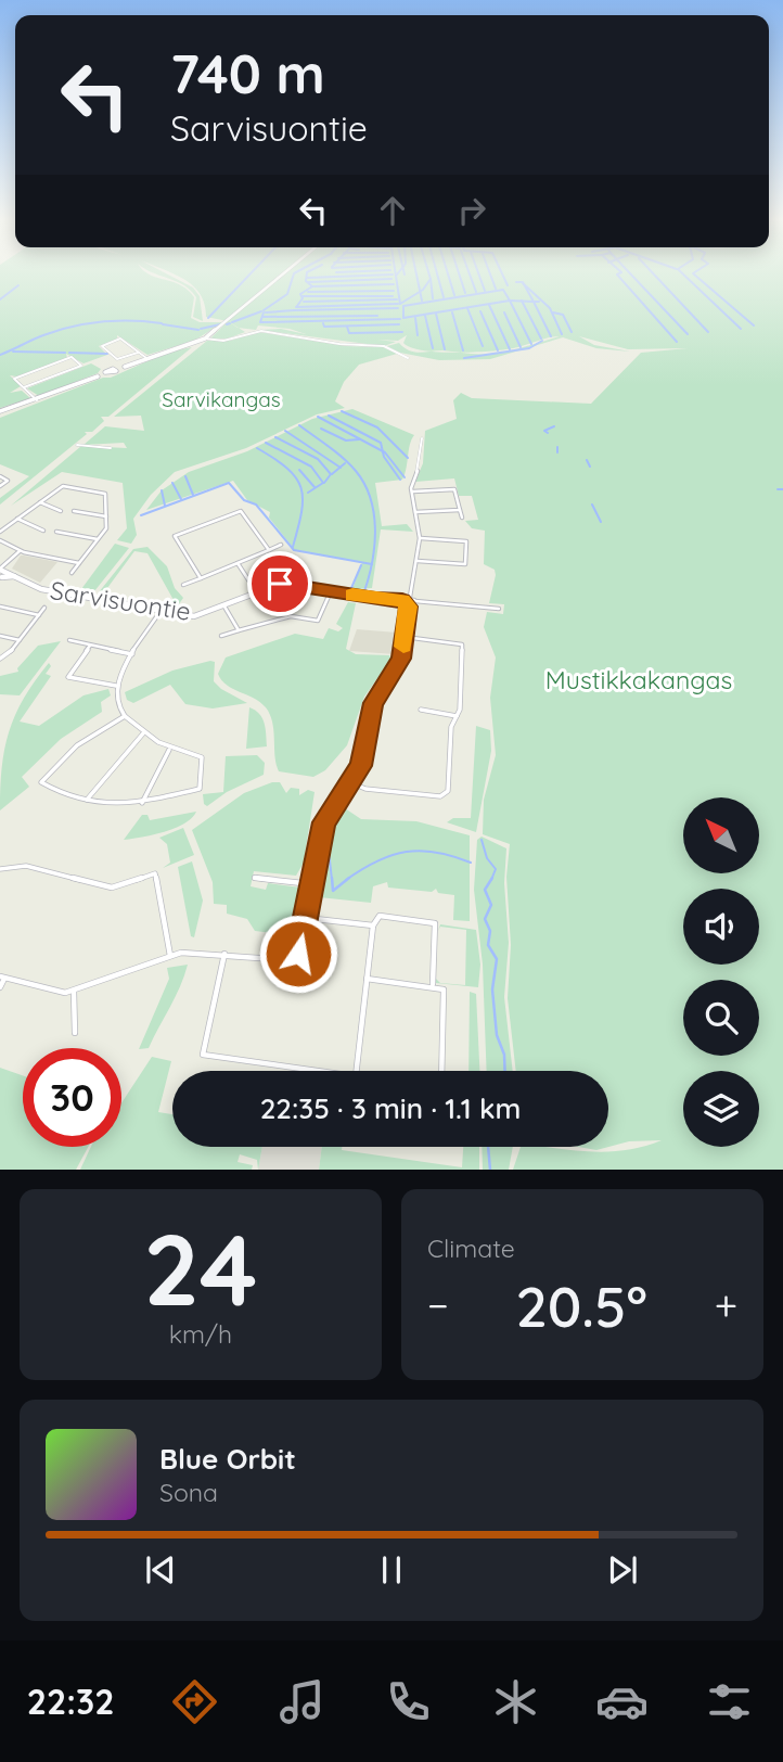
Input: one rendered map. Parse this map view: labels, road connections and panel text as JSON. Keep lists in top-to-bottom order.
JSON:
{
  "streets": {
    "street": ["Sarvisuontie"]
  },
  "parks": ["Sarvikangas", "Mustikkakangas"],
  "north": "top left",
  "page": {
    "turn": ["740 m", "Sarvisuontie"],
    "limit": "30",
    "trip": "22:35 · 3 min · 1.1 km",
    "tile": [
      ["24", "km/h"],
      "Climate"
    ],
    "heat": ["−", "20.5°", "+"],
    "song": ["Blue Orbit", "Sona"],
    "tabs": "22:32"
  }
}
